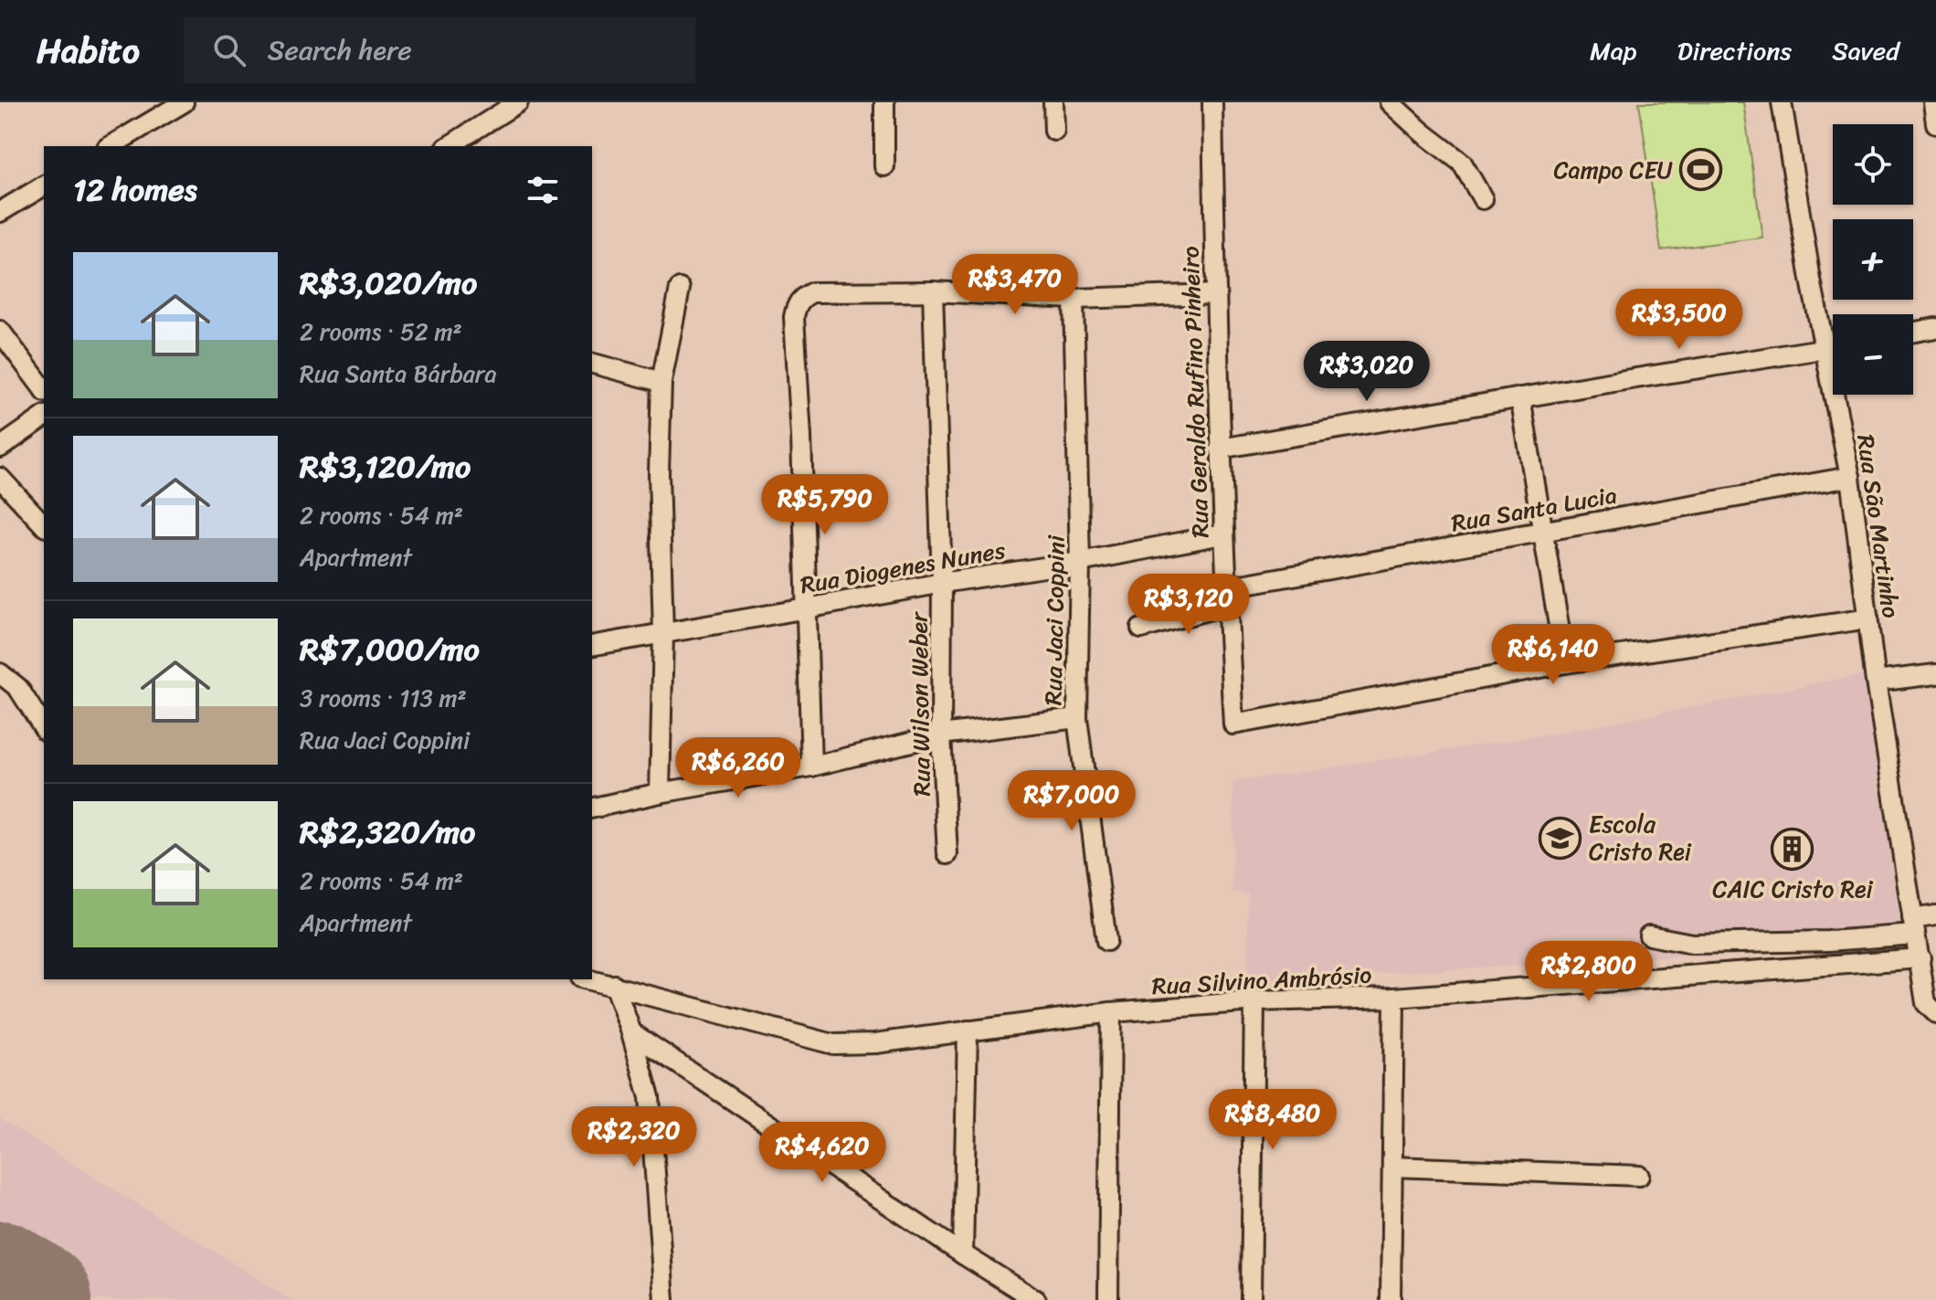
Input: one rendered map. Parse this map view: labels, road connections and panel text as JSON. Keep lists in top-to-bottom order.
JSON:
{
  "streets": {
    "street": [
      "Rua Geraldo Rufino Pinheiro",
      "Rua Santa Lucia",
      "Rua São Martinho",
      "Rua Diogenes Nunes",
      "Rua Jaci Coppini",
      "Rua Wilson Weber",
      "Rua Silvino Ambrósio"
    ]
  },
  "crossings": [
    ["Rua Geraldo Rufino Pinheiro", "Rua Santa Lucia"],
    ["Rua Geraldo Rufino Pinheiro", "Rua Diogenes Nunes"],
    ["Rua Santa Lucia", "Rua São Martinho"],
    ["Rua São Martinho", "Rua Silvino Ambrósio"],
    ["Rua Diogenes Nunes", "Rua Jaci Coppini"],
    ["Rua Diogenes Nunes", "Rua Wilson Weber"]
  ],
  "places": {
    "sports": ["Campo CEU"],
    "school or university": ["Escola Cristo Rei"],
    "building": ["CAIC Cristo Rei"]
  },
  "page": {
    "header": "Habito",
    "search": "Search here",
    "nav": ["Map", "Directions", "Saved"],
    "map_buttons": ["+", "−"],
    "heading": "12 homes",
    "list": [
      {
        "name": "R$3,020/mo",
        "note": "2 rooms · 52 m² · Rua Santa Bárbara"
      },
      {
        "name": "R$3,120/mo",
        "note": "2 rooms · 54 m² · Apartment"
      },
      {
        "name": "R$7,000/mo",
        "note": "3 rooms · 113 m² · Rua Jaci Coppini"
      },
      {
        "name": "R$2,320/mo",
        "note": "2 rooms · 54 m² · Apartment"
      }
    ],
    "price": [
      "R$3,470",
      "R$3,500",
      "R$3,020",
      "R$5,790",
      "R$3,120",
      "R$6,140",
      "R$6,260",
      "R$7,000",
      "R$2,800",
      "R$8,480",
      "R$2,320",
      "R$4,620"
    ]
  }
}
